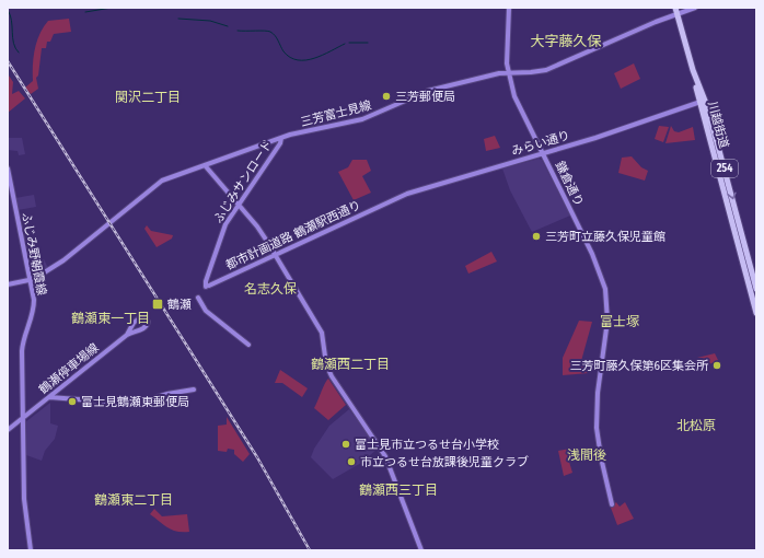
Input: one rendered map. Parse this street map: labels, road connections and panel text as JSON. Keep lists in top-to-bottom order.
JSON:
{
  "streets": {
    "highway": ["川越街道", "254"],
    "street": [
      "三芳富士見線",
      "みらい通り",
      "ふじみサンロード",
      "鎌倉通り",
      "都市計画道路 鶴瀬駅西通り",
      "ふじみ野朝霞線",
      "鶴瀬停車場線"
    ]
  },
  "crossings": [
    ["三芳富士見線", "川越街道"],
    ["三芳富士見線", "ふじみサンロード"],
    ["三芳富士見線", "鎌倉通り"],
    ["三芳富士見線", "ふじみ野朝霞線"],
    ["川越街道", "みらい通り"],
    ["みらい通り", "鎌倉通り"],
    ["みらい通り", "都市計画道路 鶴瀬駅西通り"],
    ["ふじみサンロード", "都市計画道路 鶴瀬駅西通り"],
    ["ふじみ野朝霞線", "鶴瀬停車場線"]
  ],
  "districts": [
    "大字藤久保",
    "関沢二丁目",
    "名志久保",
    "鶴瀬東一丁目",
    "富士塚",
    "鶴瀬西二丁目",
    "北松原",
    "浅間後",
    "鶴瀬西三丁目",
    "鶴瀬東二丁目"
  ],
  "places": {
    "other": [
      "三芳郵便局",
      "三芳町立藤久保児童館",
      "三芳町藤久保第6区集会所",
      "富士見鶴瀬東郵便局",
      "富士見市立つるせ台小学校",
      "市立つるせ台放課後児童クラブ"
    ],
    "transit": ["鶴瀬"]
  }
}
